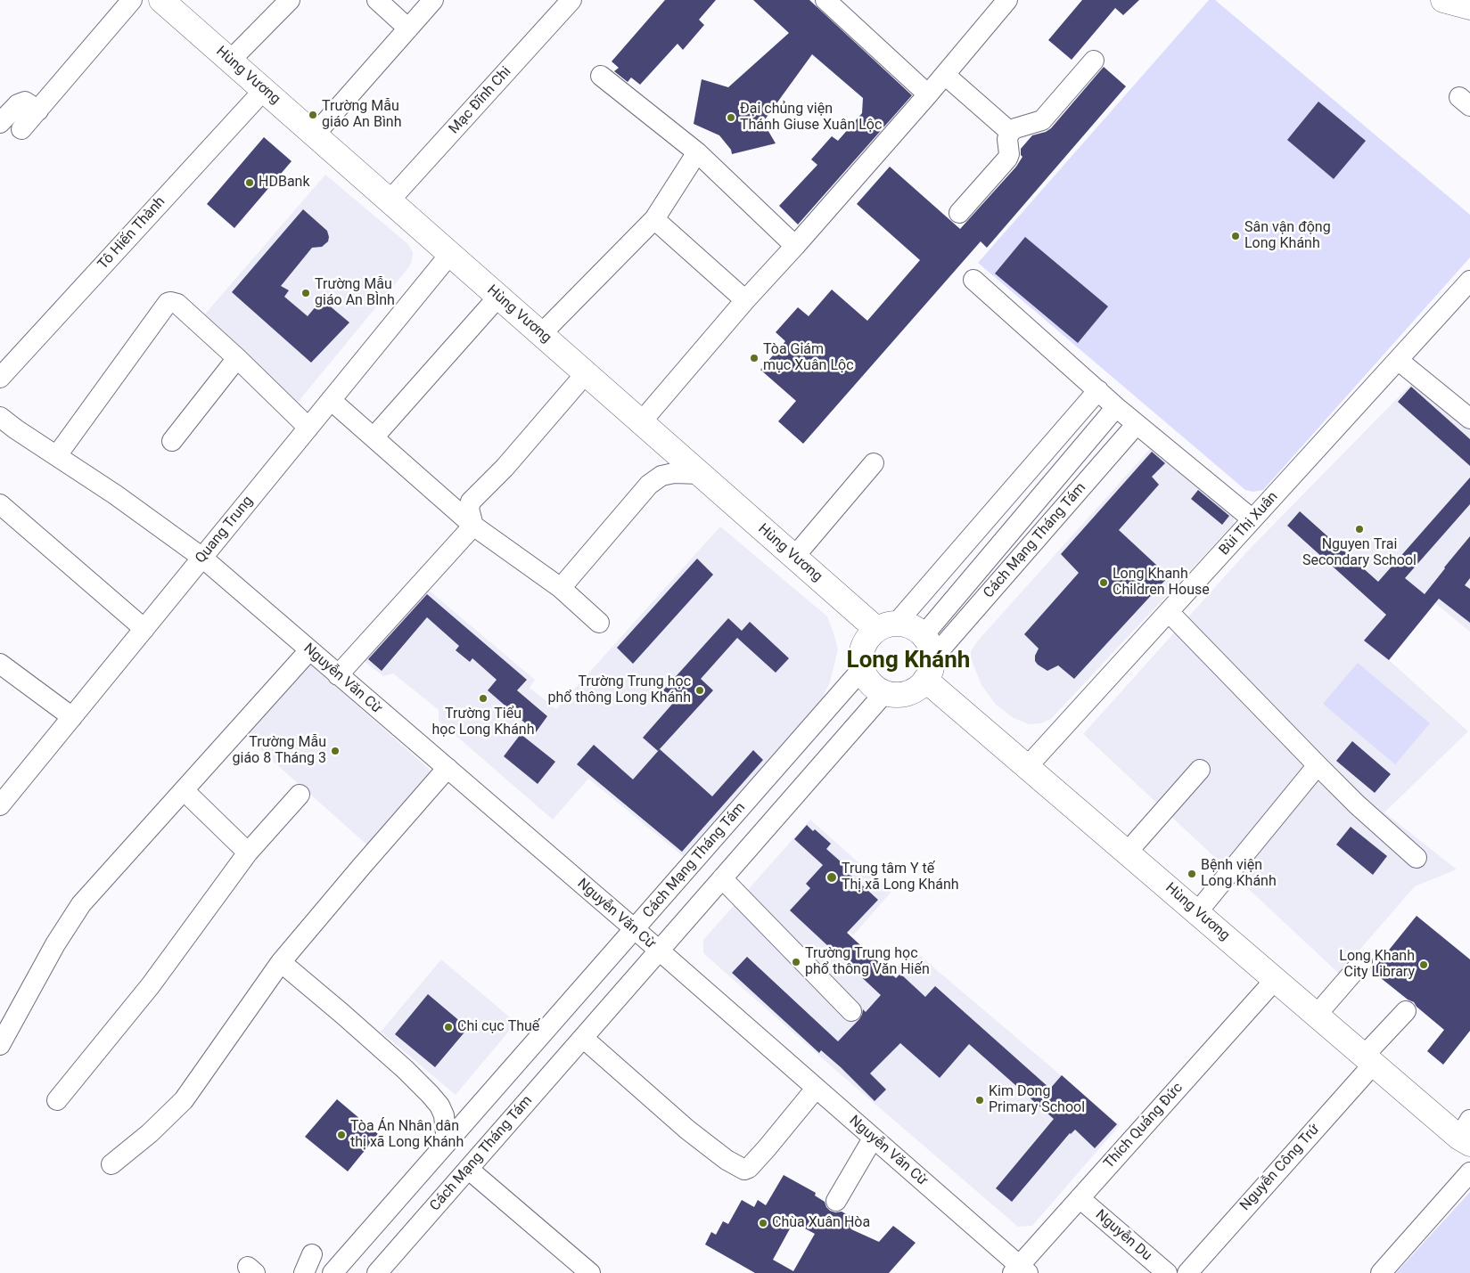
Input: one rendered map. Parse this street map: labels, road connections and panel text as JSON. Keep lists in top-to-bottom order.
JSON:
{
  "streets": {
    "main road": ["Hùng Vương"],
    "street": [
      "Mạc Đĩnh Chi",
      "Tô Hiến Thành",
      "Bùi Thị Xuân",
      "Quang Trung",
      "Cách Mạng Tháng Tám",
      "Nguyễn Văn Cừ",
      "Thích Quảng Đức",
      "Nguyễn Công Trứ",
      "Nguyễn Du"
    ]
  },
  "crossings": [
    ["Hùng Vương", "Mạc Đĩnh Chi"],
    ["Hùng Vương", "Tô Hiến Thành"],
    ["Hùng Vương", "Bùi Thị Xuân"],
    ["Hùng Vương", "Quang Trung"],
    ["Hùng Vương", "Cách Mạng Tháng Tám"],
    ["Hùng Vương", "Thích Quảng Đức"],
    ["Hùng Vương", "Nguyễn Công Trứ"],
    ["Quang Trung", "Nguyễn Văn Cừ"],
    ["Cách Mạng Tháng Tám", "Nguyễn Văn Cừ"],
    ["Nguyễn Văn Cừ", "Thích Quảng Đức"],
    ["Thích Quảng Đức", "Nguyễn Du"]
  ],
  "districts": ["Long Khánh"],
  "places": [
    "Trường Mẫu giáo An Bình",
    "Đại chủng viện Thánh Giuse Xuân Lộc",
    "HDBank",
    "Sân vận động Long Khánh",
    "Trường Mẫu giáo An BÌnh",
    "Tòa Giám mục Xuân Lộc",
    "Nguyen Trai Secondary School",
    "Long Khanh Children House",
    "Trường Trung học phổ thông Long Khánh",
    "Trường Tiểu học Long Khánh",
    "Trường Mẫu giáo 8 Tháng 3",
    "Bệnh viện Long Khánh",
    "Trung tâm Y tế Thị xã Long Khánh",
    "Trường Trung học phổ thông Văn Hiến",
    "Long Khanh City Library",
    "Chi cục Thuế",
    "Kim Dong Primary School",
    "Tòa Án Nhân dân thị xã Long Khánh",
    "Chùa Xuân Hòa"
  ]
}
